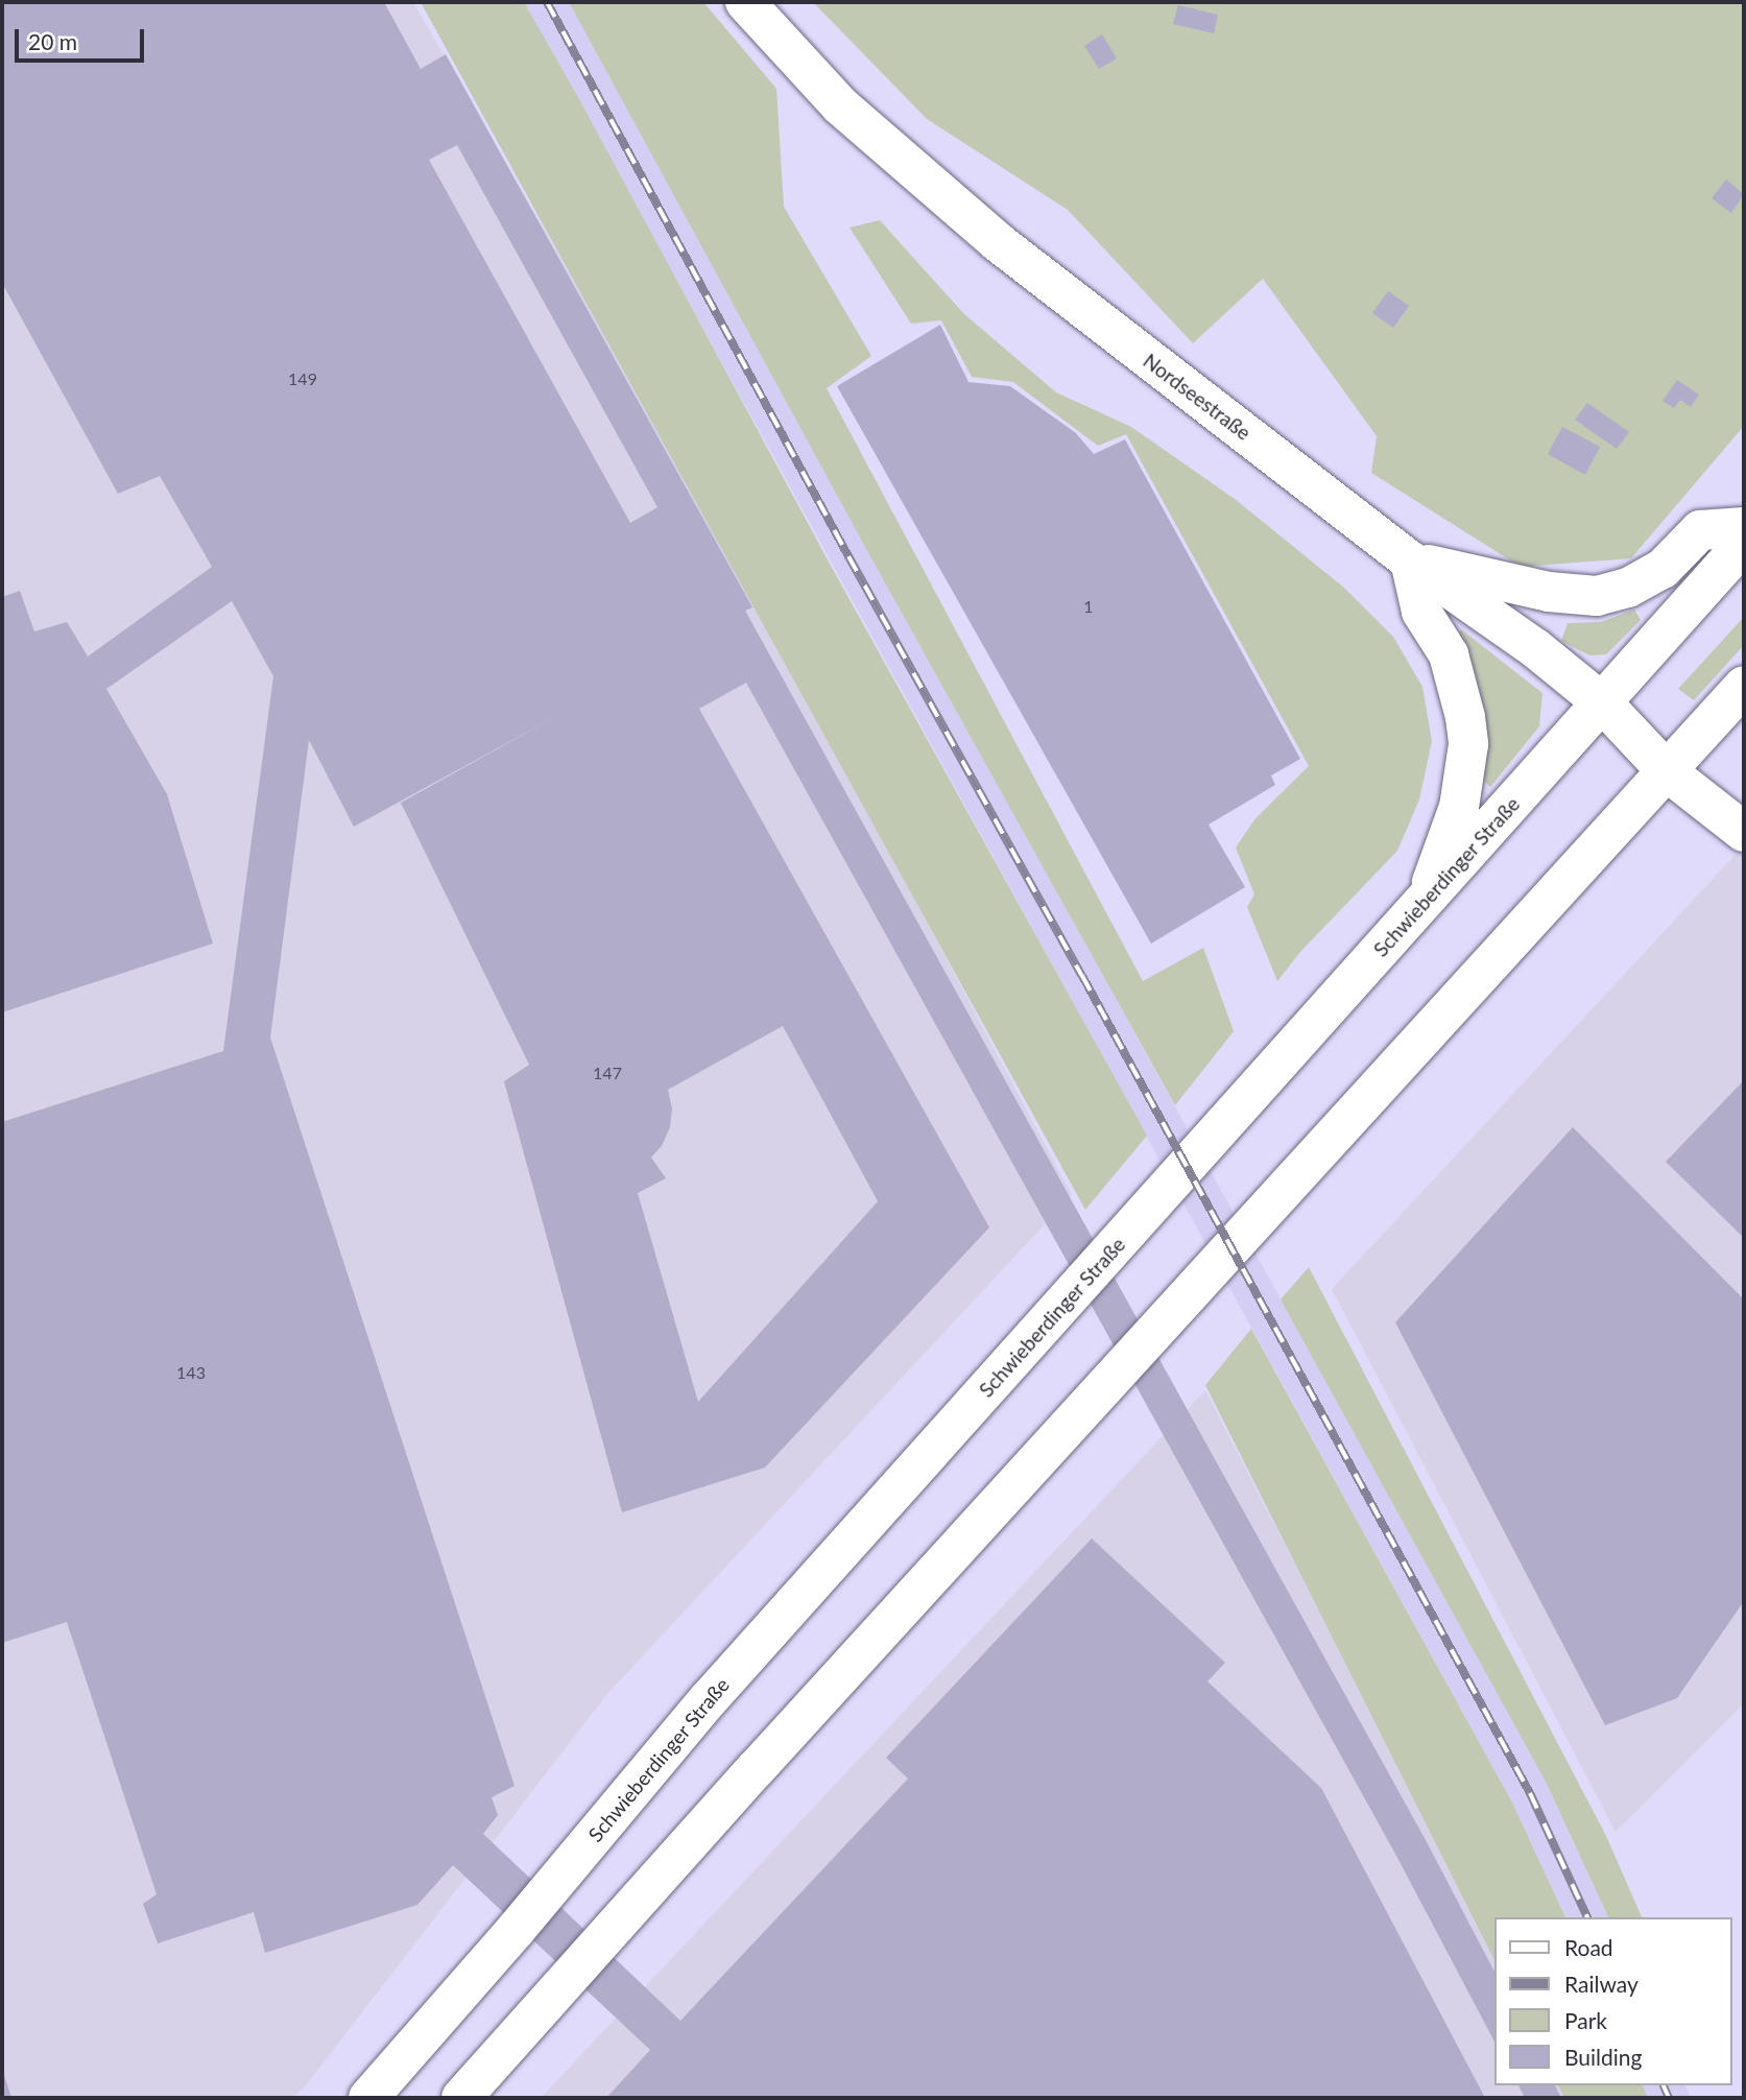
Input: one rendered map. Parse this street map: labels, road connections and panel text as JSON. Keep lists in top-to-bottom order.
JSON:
{
  "streets": {
    "main road": ["Nordseestraße", "Schwieberdinger Straße"]
  },
  "crossings": [
    ["Nordseestraße", "Schwieberdinger Straße"]
  ],
  "house_numbers": [
    "149",
    "1",
    "147",
    "143"
  ],
  "legend": [
    "Road",
    "Railway",
    "Park",
    "Building"
  ],
  "scale_bar": "20 m"
}
